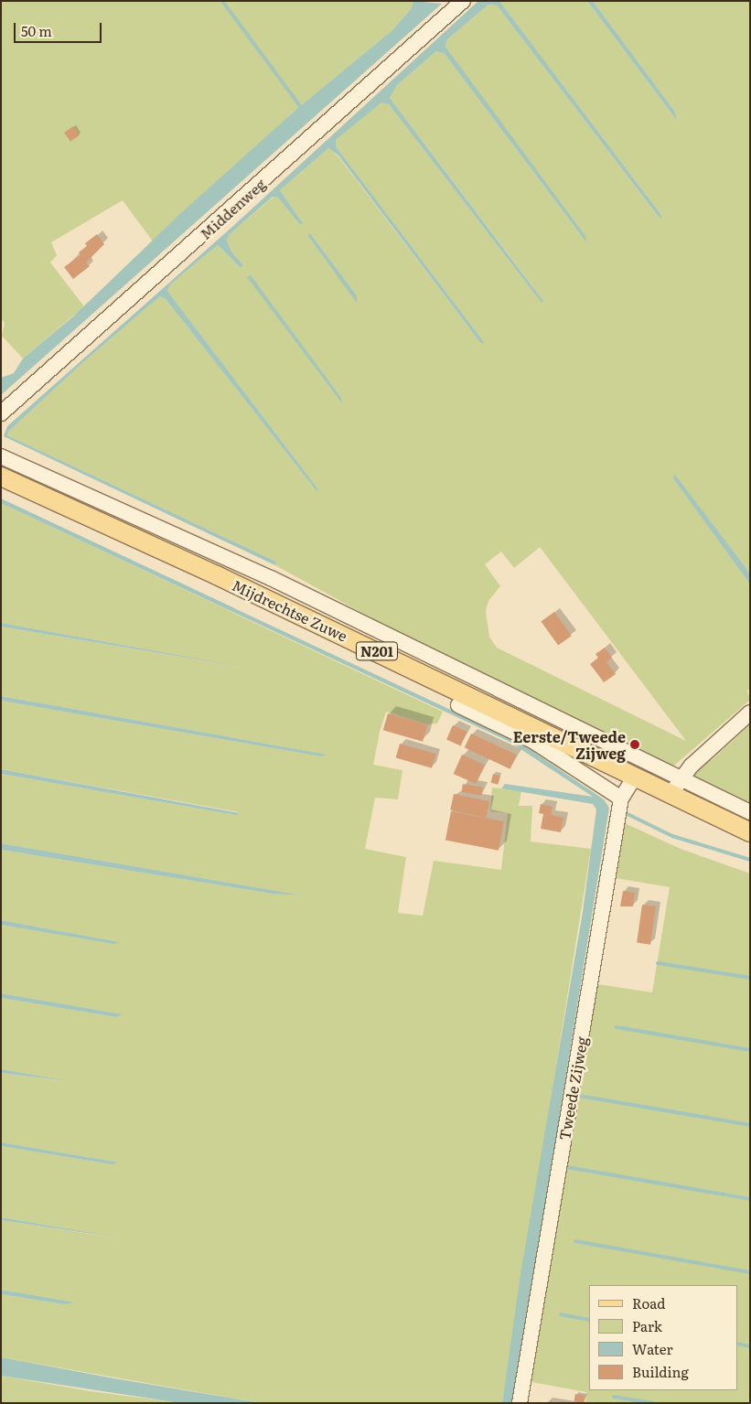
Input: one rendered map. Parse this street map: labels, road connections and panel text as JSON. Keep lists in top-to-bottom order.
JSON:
{
  "streets": {
    "main road": ["Mijdrechtse Zuwe", "N201"],
    "street": ["Middenweg", "Tweede Zijweg"]
  },
  "crossings": [
    ["Mijdrechtse Zuwe", "Tweede Zijweg"]
  ],
  "places": ["Eerste/Tweede Zijweg"],
  "legend": [
    "Road",
    "Park",
    "Water",
    "Building"
  ],
  "scale_bar": "50 m"
}
